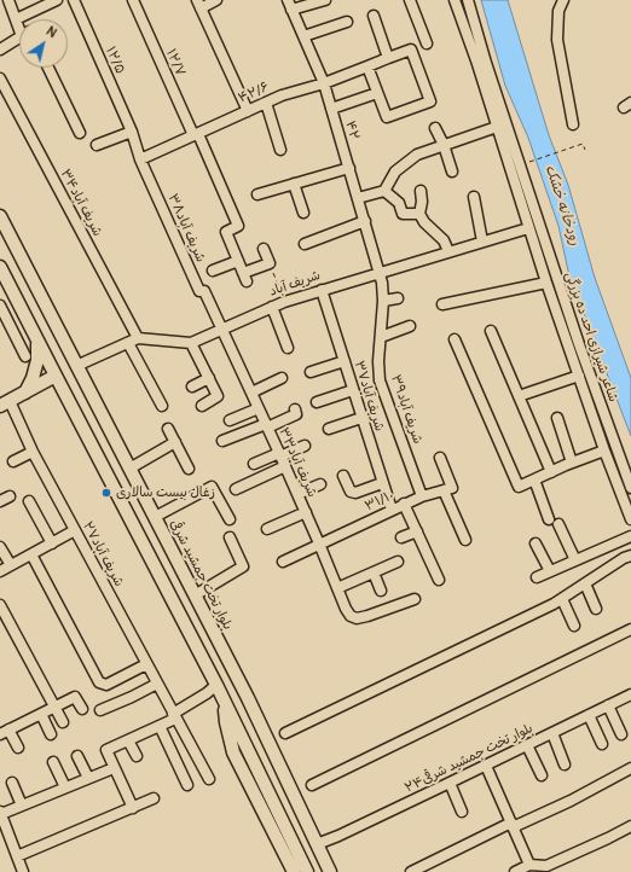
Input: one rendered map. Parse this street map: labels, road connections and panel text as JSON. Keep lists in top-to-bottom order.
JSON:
{
  "streets": {
    "main road": ["بلوار تخت جمشید شرقی"],
    "street": [
      "۱۲/۵",
      "۱۲/۷",
      "۴۲/۶",
      "۴۲",
      "شریف آباد۳۴",
      "شریف آباد۳۸",
      "شریف آباد",
      "شاعر شیرازی احد ده بزرگی",
      "شریف آباد۳۷",
      "شریف آباد۳۹",
      "شریف آباد۳۳",
      "۳۱/۱۰",
      "شریف آباد۲۷",
      "بلوار تخت جمشید شرقی۲۴"
    ]
  },
  "crossings": [
    ["۱۲/۵", "شریف آباد۳۸"],
    ["۱۲/۷", "۴۲/۶"],
    ["۴۲/۶", "۴۲"],
    ["۴۲/۶", "شریف آباد۳۸"],
    ["۴۲", "شریف آباد"],
    ["۴۲", "شریف آباد۳۹"],
    ["شریف آباد۳۴", "شریف آباد"],
    ["شریف آباد۳۸", "شریف آباد"],
    ["شریف آباد۳۸", "شریف آباد۳۳"],
    ["شریف آباد", "شریف آباد۳۷"],
    ["شریف آباد", "شریف آباد۳۹"],
    ["شریف آباد", "شریف آباد۳۳"],
    ["شریف آباد۳۷", "۳۱/۱۰"],
    ["شریف آباد۳۹", "۳۱/۱۰"],
    ["شریف آباد۳۳", "۳۱/۱۰"],
    ["بلوار تخت جمشید شرقی", "بلوار تخت جمشید شرقی۲۴"]
  ],
  "water": ["رودخانه خشک"],
  "places": ["زغال بیست سالاری"],
  "north": "top right"
}
